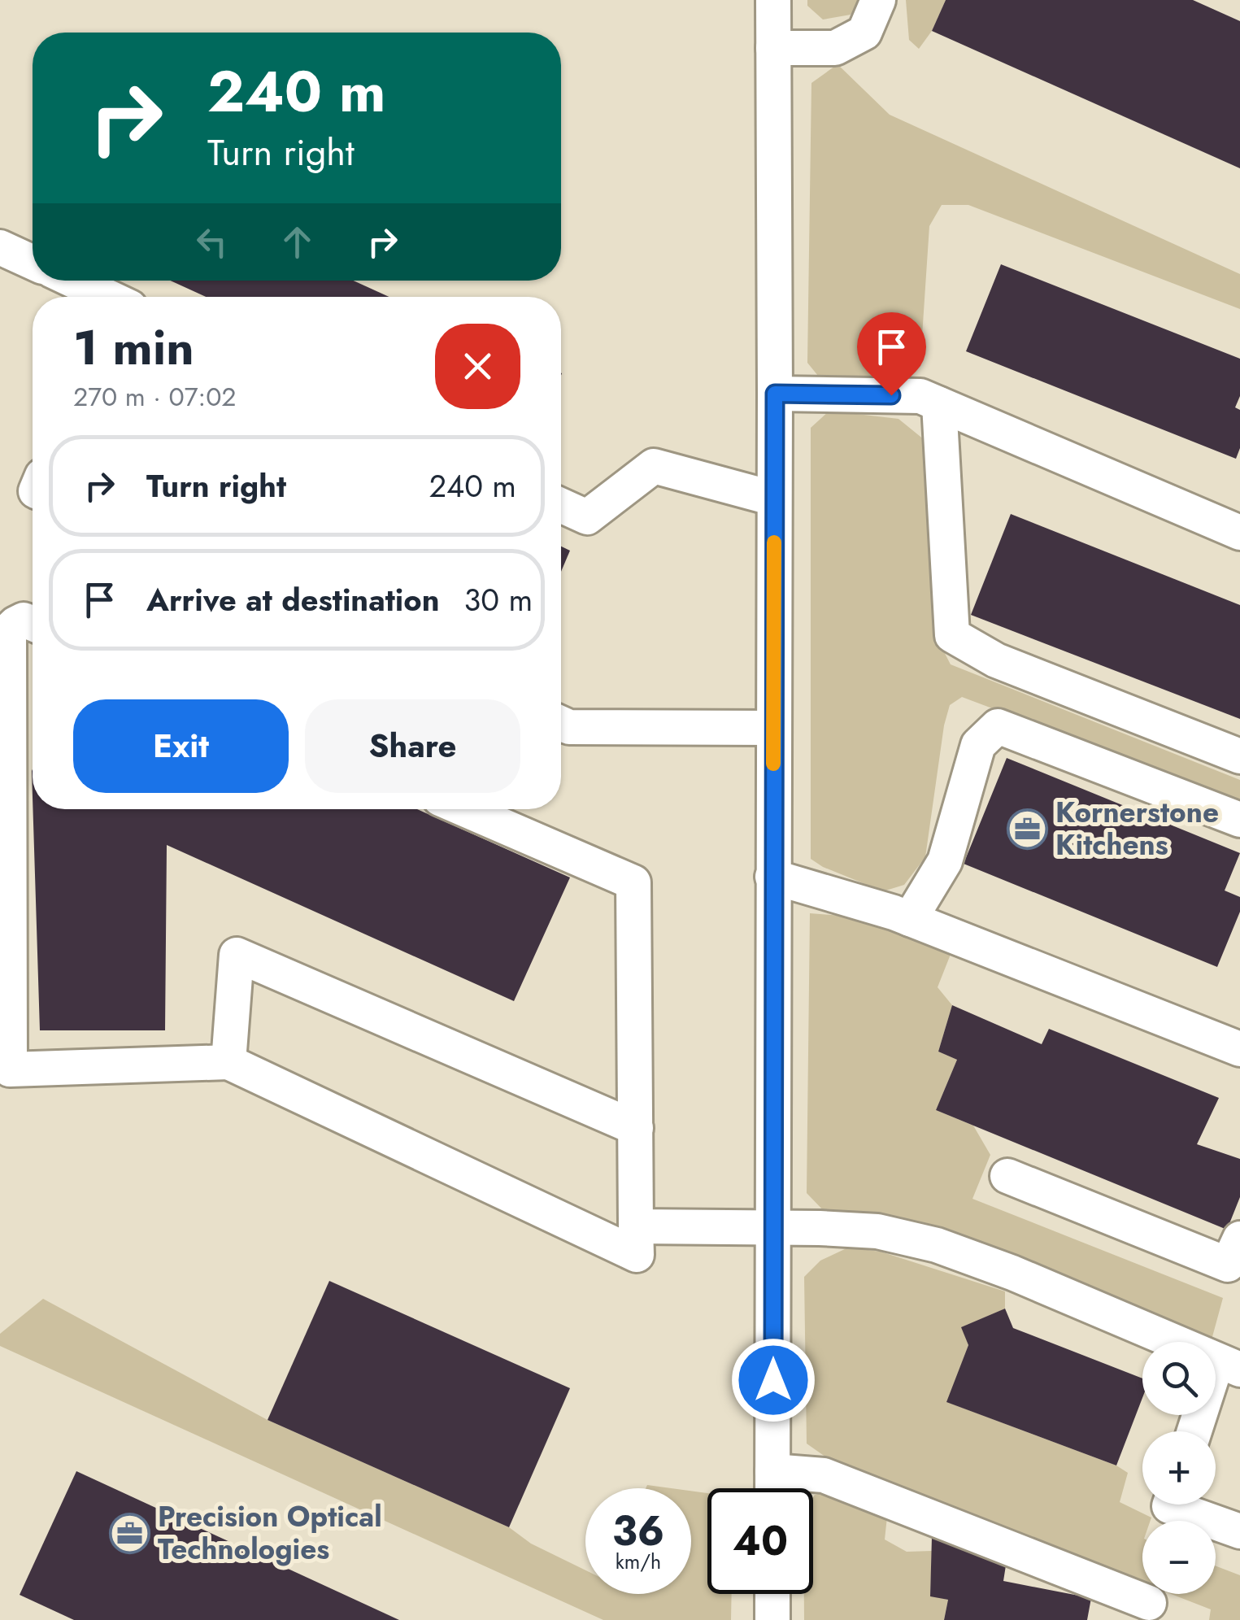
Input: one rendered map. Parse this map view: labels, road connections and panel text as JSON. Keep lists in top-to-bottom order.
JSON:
{
  "places": {
    "office": ["Kornerstone Kitchens", "Precision Optical Technologies"]
  },
  "page": {
    "turn": ["240 m", "Turn right"],
    "heading": ["1 min", "270 m · 07:02"],
    "list": [
      {
        "name": "Turn right",
        "value": "240 m"
      },
      {
        "name": "Arrive at destination",
        "value": "30 m"
      }
    ],
    "buttons": ["Exit", "Share"],
    "map_buttons": ["+", "−"],
    "speed": "36 km/h",
    "limit": "40"
  }
}
